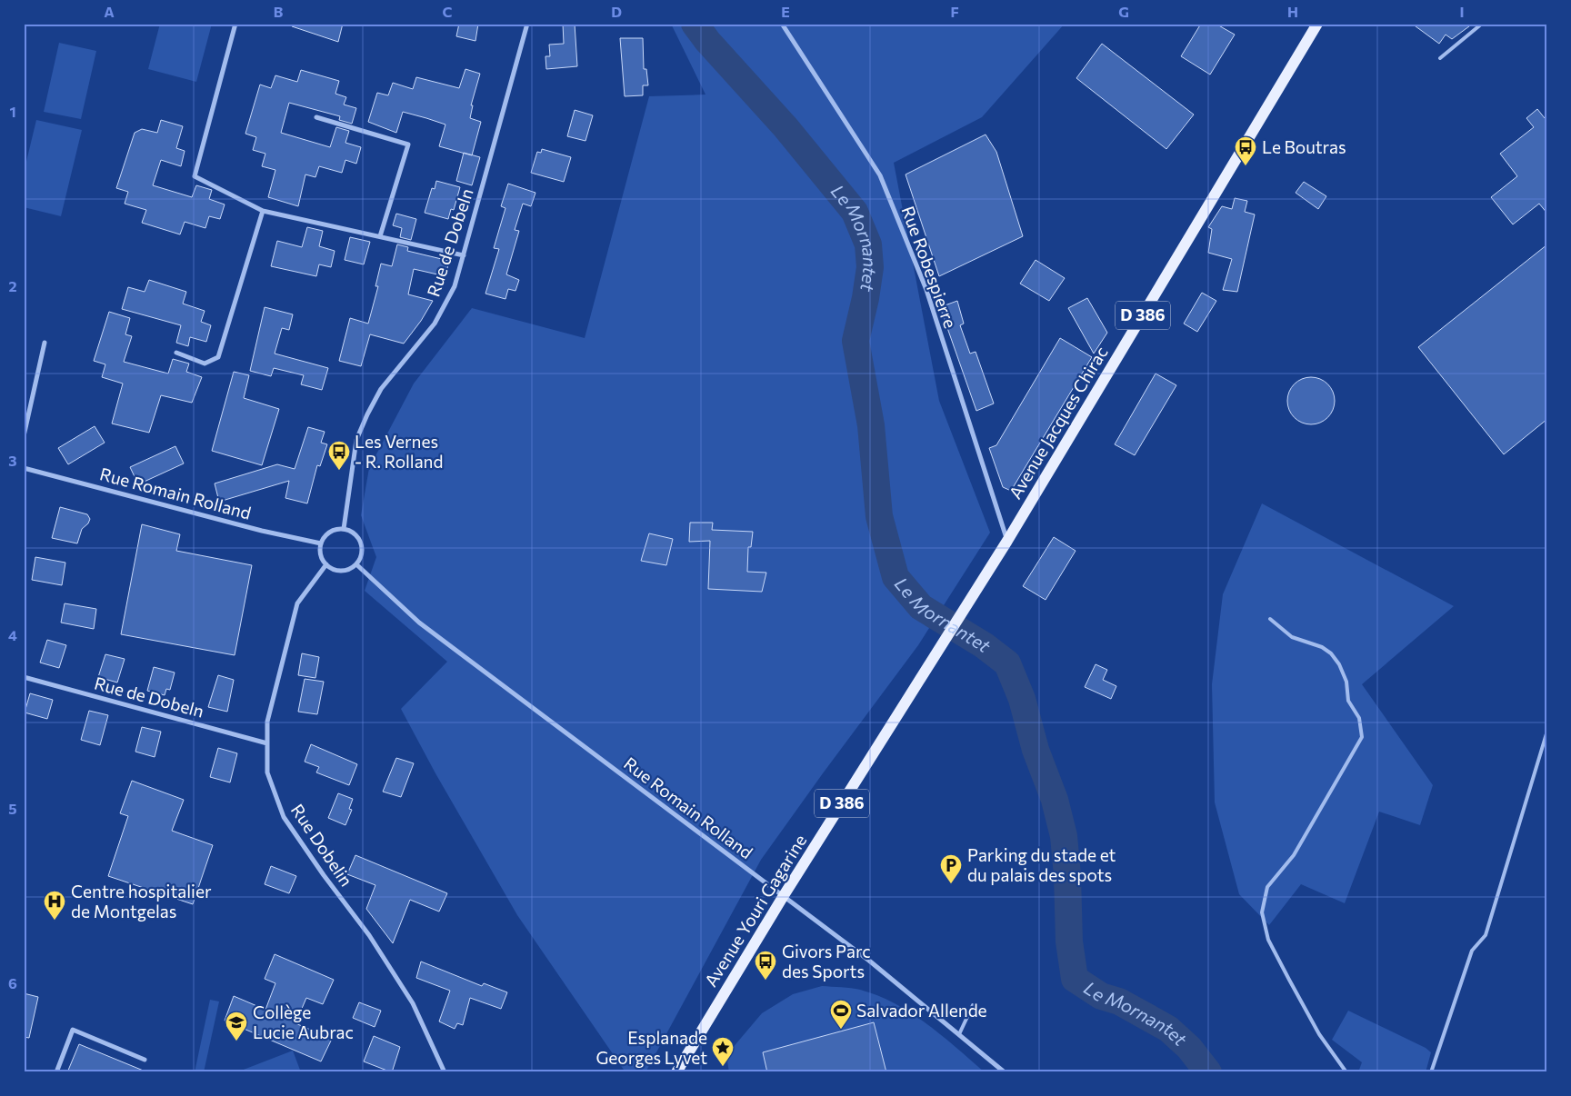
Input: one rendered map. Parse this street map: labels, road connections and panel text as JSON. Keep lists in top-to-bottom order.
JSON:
{
  "streets": {
    "main road": ["D 386", "Avenue Jacques Chirac", "Avenue Youri Gagarine"],
    "street": [
      "Rue de Dobeln",
      "Rue Robespierre",
      "Rue Romain Rolland",
      "Rue Dobelin"
    ]
  },
  "crossings": [
    ["Rue de Dobeln", "Rue Romain Rolland"],
    ["Rue de Dobeln", "Rue Dobelin"],
    ["Rue Robespierre", "Avenue Jacques Chirac"],
    ["Avenue Jacques Chirac", "Avenue Youri Gagarine"],
    ["Rue Romain Rolland", "Rue Dobelin"],
    ["Rue Romain Rolland", "Avenue Youri Gagarine"]
  ],
  "water": ["Le Mornantet"],
  "places": {
    "bus stop": ["Le Boutras", "Les Vernes - R. Rolland", "Givors Parc des Sports"],
    "parking": ["Parking du stade et du palais des spots"],
    "hospital": ["Centre hospitalier de Montgelas"],
    "sports": ["Salvador Allende"],
    "school or university": ["Collège Lucie Aubrac"],
    "place": ["Esplanade Georges Lyvet"]
  },
  "grid": {
    "columns": [
      "A",
      "B",
      "C",
      "D",
      "E",
      "F",
      "G",
      "H",
      "I"
    ],
    "rows": [
      "1",
      "2",
      "3",
      "4",
      "5",
      "6"
    ]
  }
}
